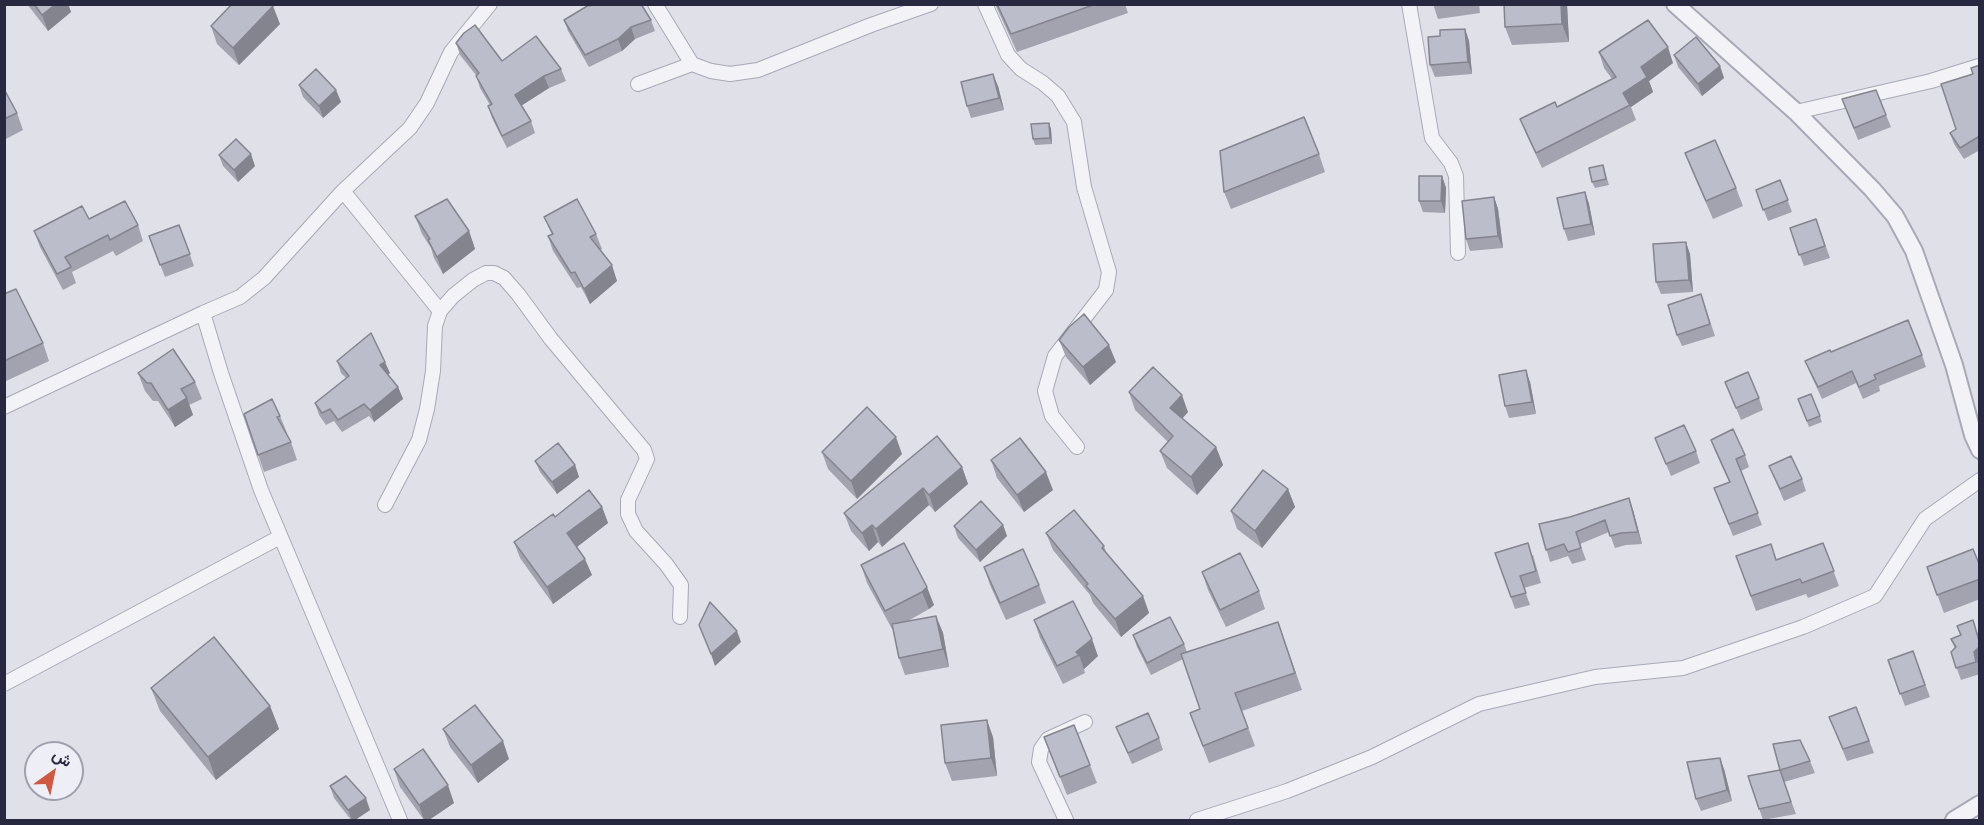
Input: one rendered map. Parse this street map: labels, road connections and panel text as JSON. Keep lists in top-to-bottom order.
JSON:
{
  "north": "top right"
}
